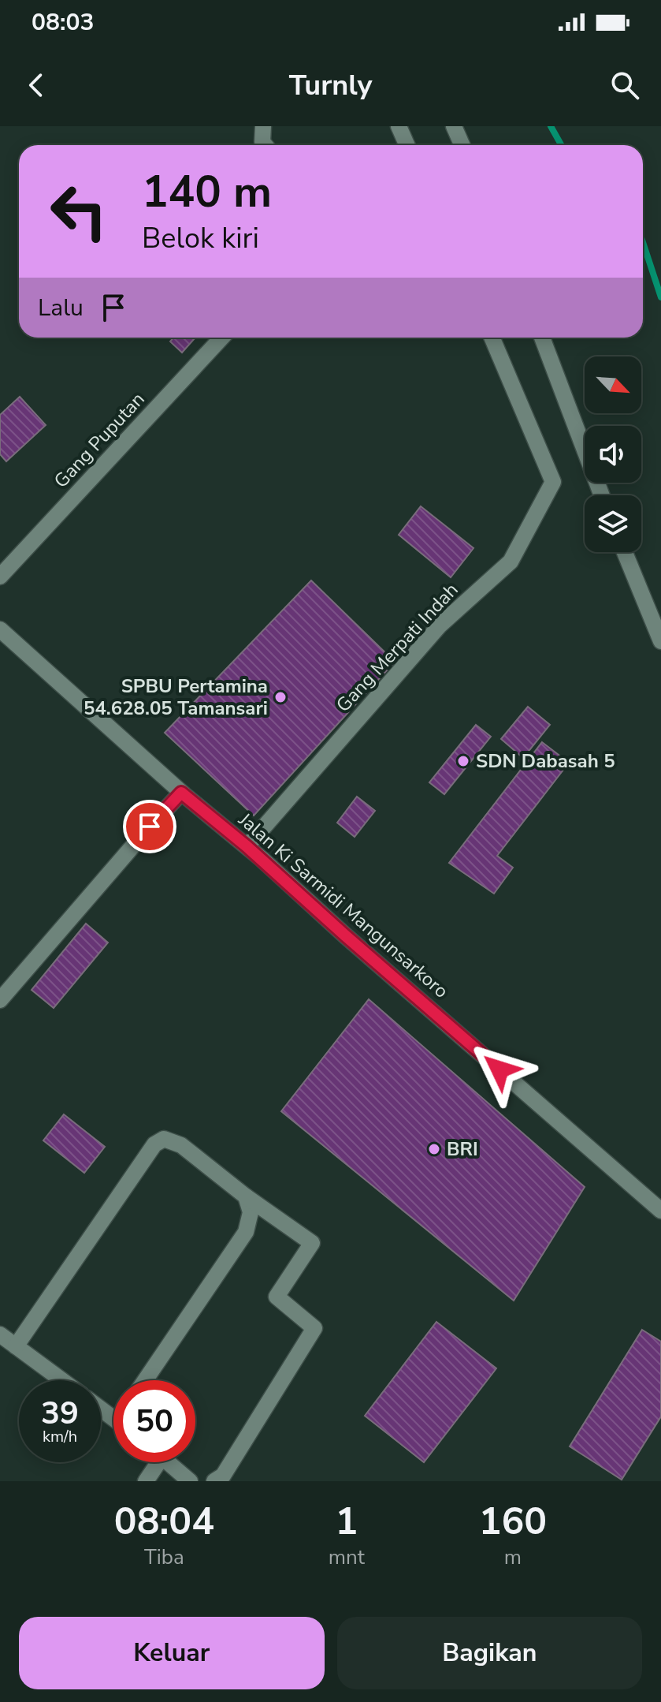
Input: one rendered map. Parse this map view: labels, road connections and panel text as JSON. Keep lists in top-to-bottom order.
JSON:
{
  "streets": {
    "street": ["Gang Puputan", "Gang Merpati Indah", "Jalan Ki Sarmidi Mangunsarkoro"]
  },
  "places": ["SPBU Pertamina 54.628.05 Tamansari", "SDN Dabasah 5", "BRI"],
  "north": "bottom right",
  "page": {
    "status": "08:03",
    "header": "Turnly",
    "turn": ["140 m", "Belok kiri"],
    "then": "Lalu",
    "speed": "39 km/h",
    "limit": "50",
    "eta": [
      "08:04",
      "Tiba",
      "1",
      "mnt",
      "160",
      "m"
    ],
    "buttons": ["Keluar", "Bagikan"]
  }
}
